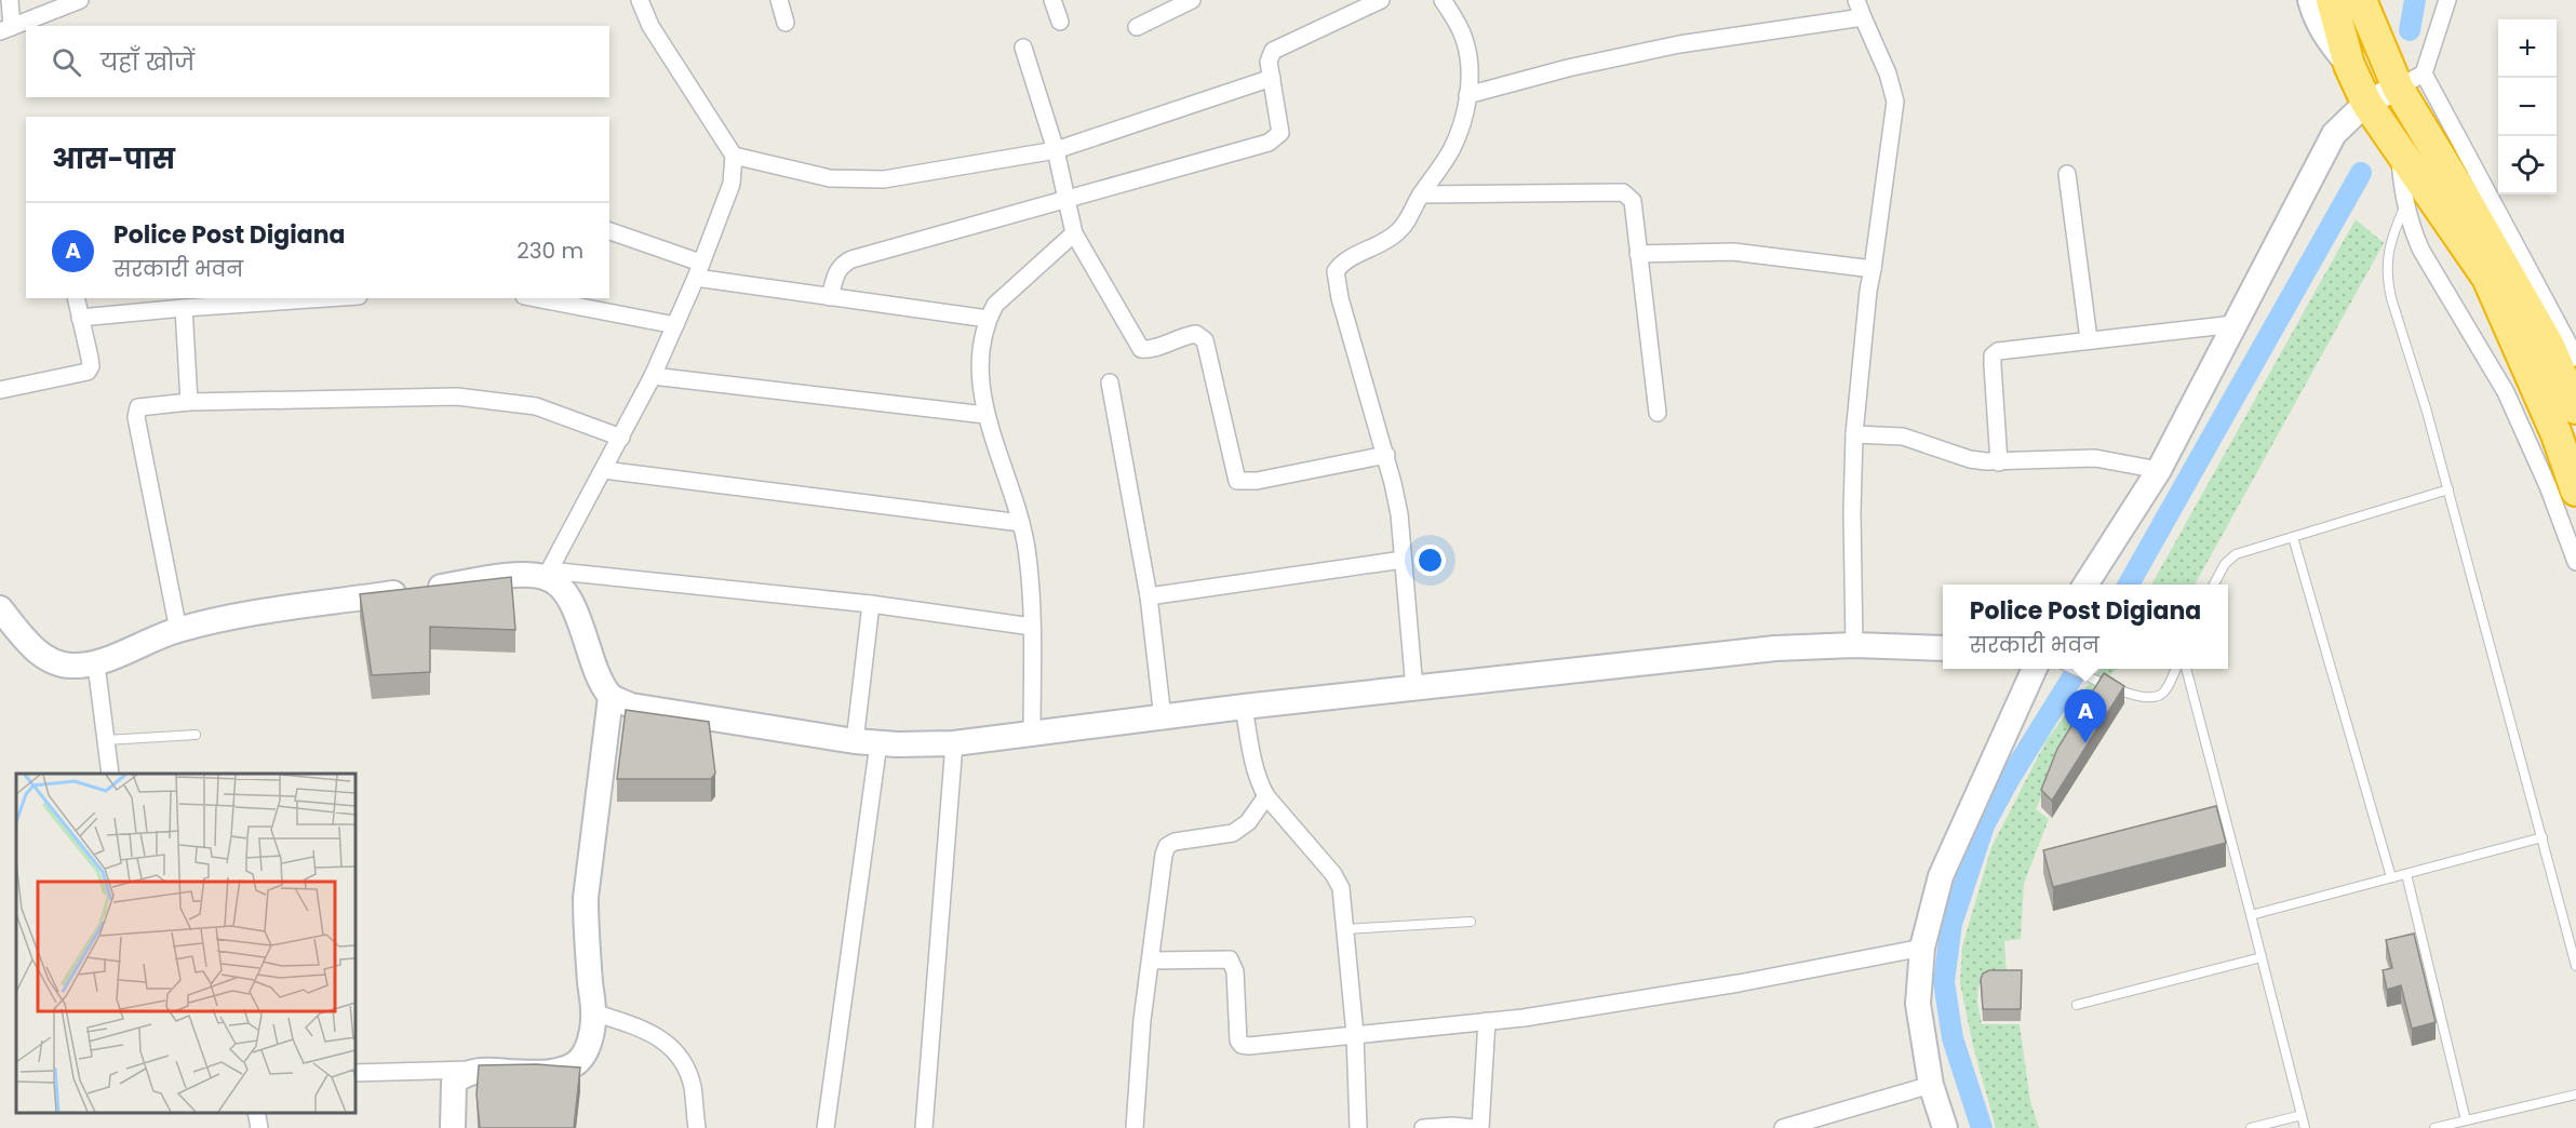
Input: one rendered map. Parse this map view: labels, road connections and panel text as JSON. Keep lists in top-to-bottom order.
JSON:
{
  "page": {
    "map_buttons": ["+", "−"],
    "search": "यहाँ खोजें",
    "heading": "आस-पास",
    "list": [
      {
        "mark": "A",
        "name": "Police Post Digiana",
        "note": "सरकारी भवन",
        "value": "230 m"
      }
    ],
    "popup": ["Police Post Digiana", "सरकारी भवन"],
    "pins": "A"
  }
}
